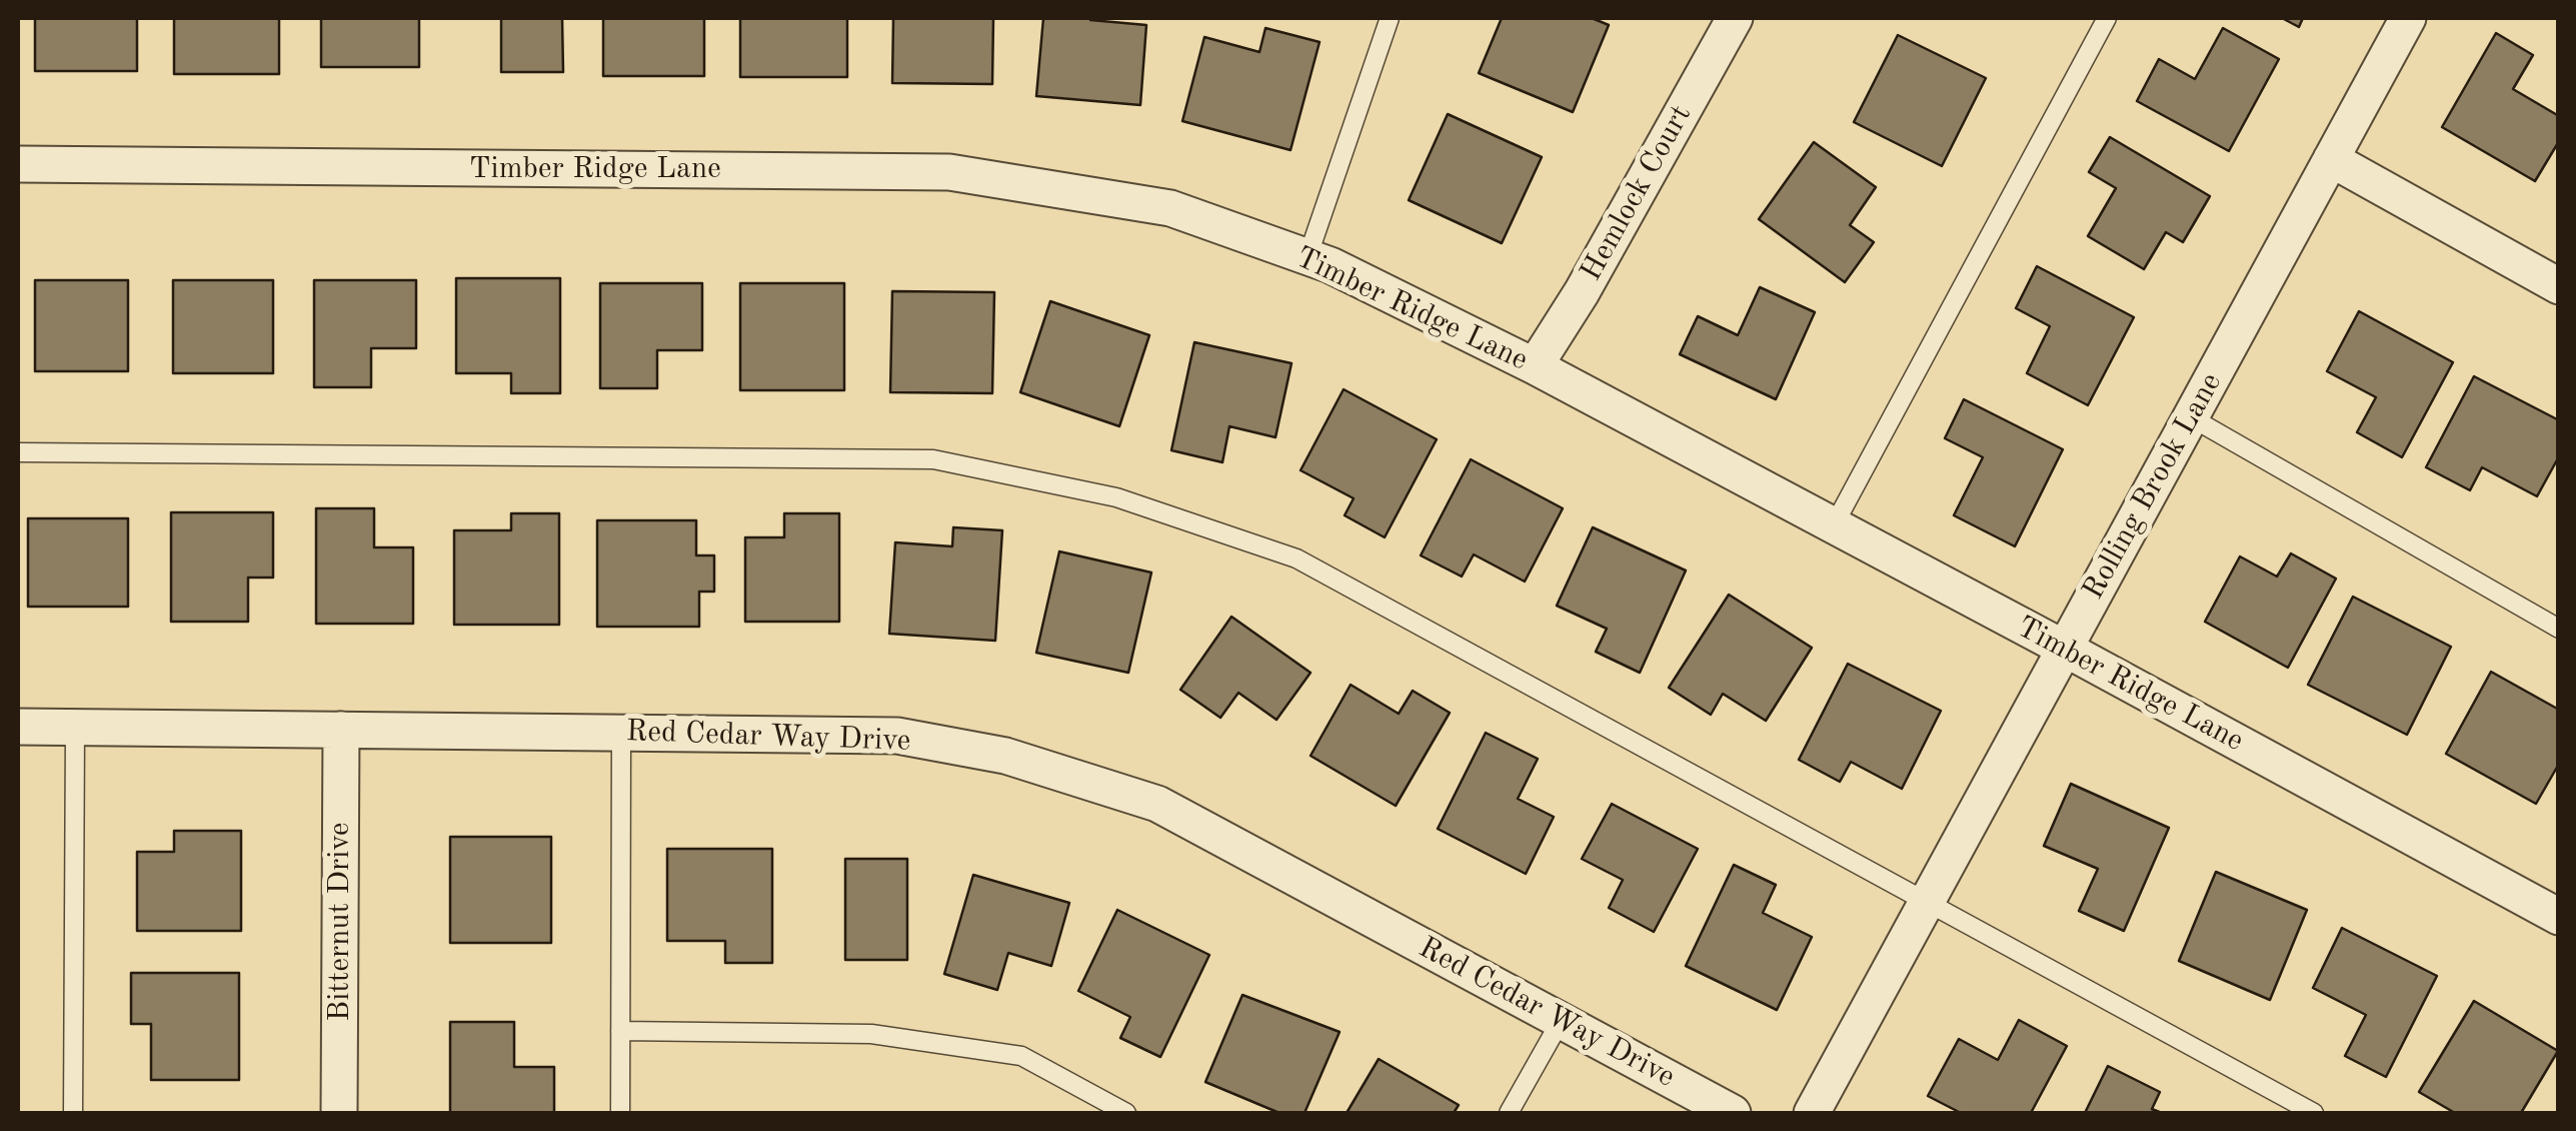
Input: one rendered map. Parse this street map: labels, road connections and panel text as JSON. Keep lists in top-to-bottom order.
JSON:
{
  "streets": {
    "street": [
      "Timber Ridge Lane",
      "Hemlock Court",
      "Rolling Brook Lane",
      "Red Cedar Way Drive",
      "Bitternut Drive"
    ]
  },
  "crossings": [
    ["Timber Ridge Lane", "Hemlock Court"],
    ["Timber Ridge Lane", "Rolling Brook Lane"],
    ["Red Cedar Way Drive", "Bitternut Drive"]
  ]
}
